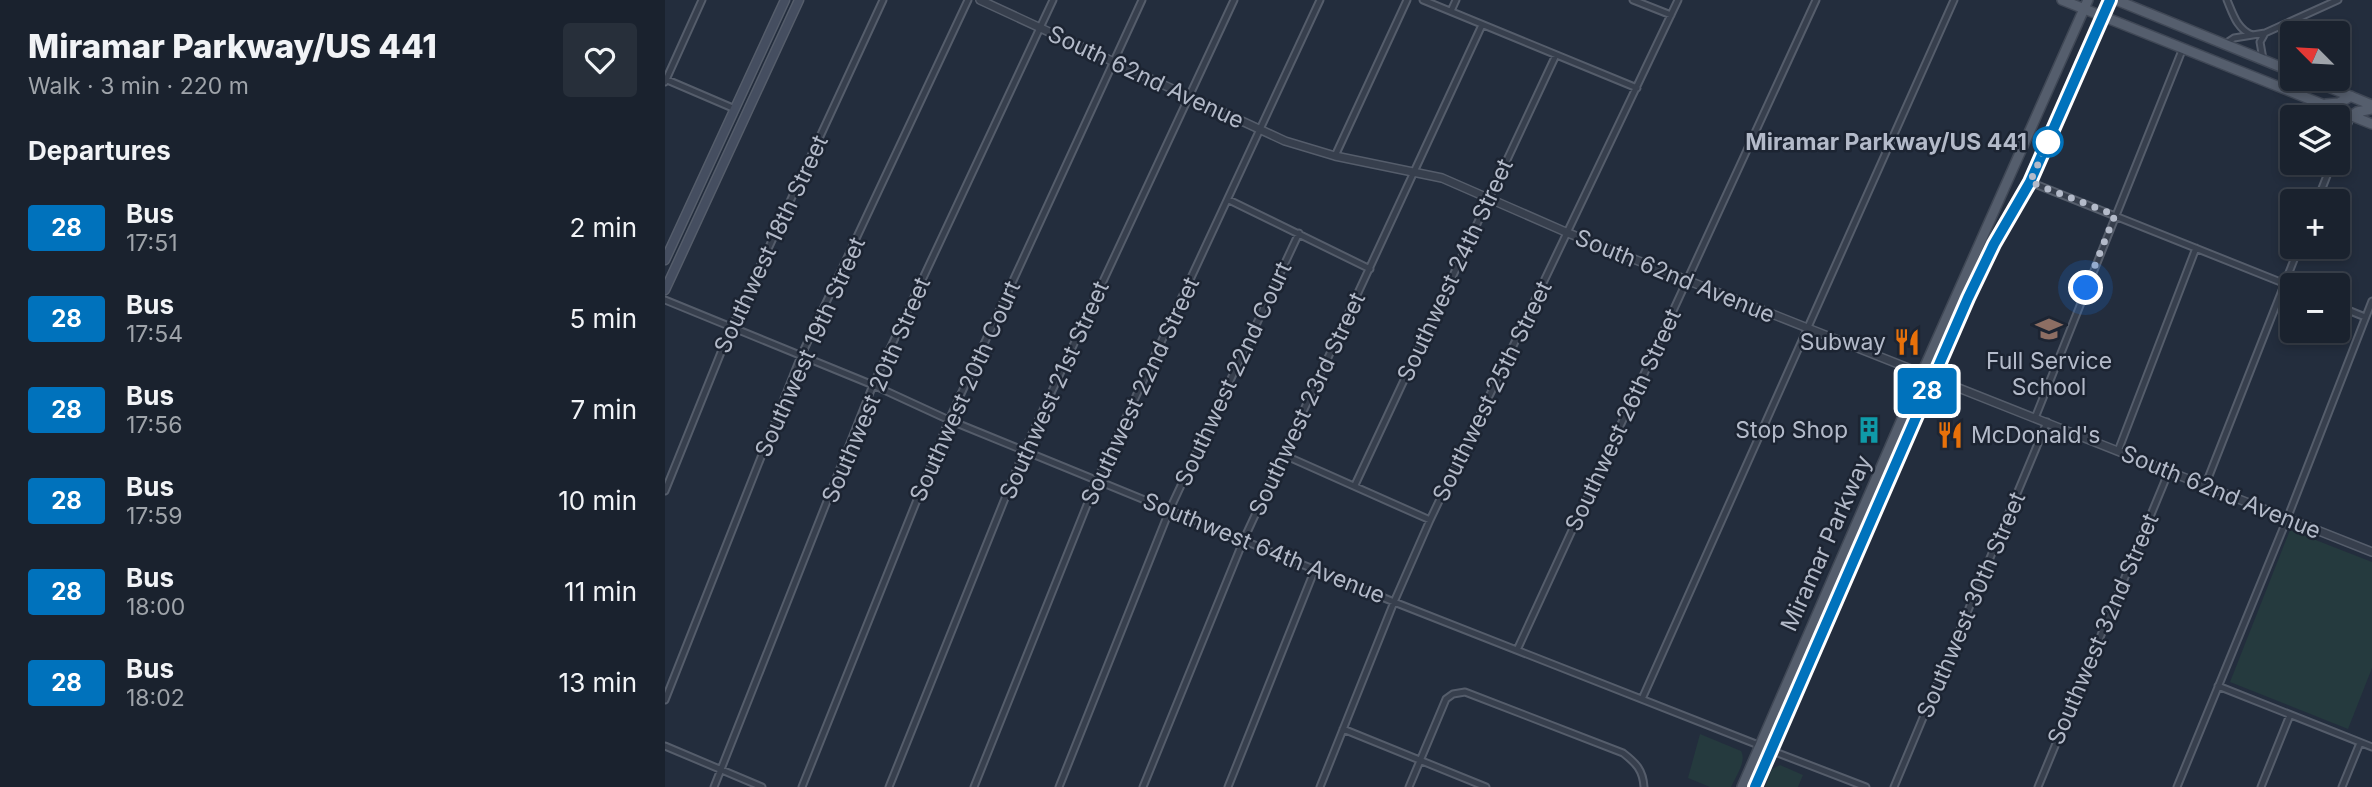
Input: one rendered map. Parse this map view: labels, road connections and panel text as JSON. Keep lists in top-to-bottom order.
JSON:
{
  "streets": {
    "main road": ["Miramar Parkway"],
    "street": [
      "South 62nd Avenue",
      "Southwest 18th Street",
      "Southwest 24th Street",
      "Southwest 19th Street",
      "Southwest 22nd Court",
      "Southwest 20th Street",
      "Southwest 21st Street",
      "Southwest 20th Court",
      "Southwest 22nd Street",
      "Southwest 25th Street",
      "Southwest 23rd Street",
      "Southwest 26th Street",
      "Southwest 64th Avenue",
      "Southwest 30th Street",
      "Southwest 32nd Street"
    ]
  },
  "crossings": [
    ["South 62nd Avenue", "Southwest 24th Street"],
    ["South 62nd Avenue", "Southwest 20th Street"],
    ["South 62nd Avenue", "Southwest 21st Street"],
    ["South 62nd Avenue", "Southwest 20th Court"],
    ["South 62nd Avenue", "Southwest 22nd Street"],
    ["South 62nd Avenue", "Southwest 25th Street"],
    ["South 62nd Avenue", "Southwest 23rd Street"],
    ["South 62nd Avenue", "Southwest 26th Street"],
    ["South 62nd Avenue", "Miramar Parkway"],
    ["South 62nd Avenue", "Southwest 30th Street"],
    ["South 62nd Avenue", "Southwest 32nd Street"],
    ["Southwest 18th Street", "Southwest 64th Avenue"],
    ["Southwest 19th Street", "Southwest 64th Avenue"],
    ["Southwest 22nd Court", "Southwest 64th Avenue"],
    ["Southwest 20th Street", "Southwest 64th Avenue"],
    ["Southwest 21st Street", "Southwest 64th Avenue"],
    ["Southwest 20th Court", "Southwest 64th Avenue"],
    ["Southwest 22nd Street", "Southwest 64th Avenue"],
    ["Southwest 25th Street", "Southwest 64th Avenue"],
    ["Southwest 23rd Street", "Southwest 64th Avenue"],
    ["Southwest 26th Street", "Southwest 64th Avenue"],
    ["Miramar Parkway", "Southwest 64th Avenue"]
  ],
  "places": {
    "other": ["Miramar Parkway/US 441"],
    "school or university": ["Full Service School"],
    "restaurant": ["Subway", "McDonald's"],
    "building": ["Stop Shop"]
  },
  "lines": ["bus line 28"],
  "north": "top left",
  "page": {
    "heading": [
      ["Miramar Parkway/US 441", "Walk · 3 min · 220 m"],
      "Departures"
    ],
    "on_map": "28",
    "map_buttons": ["+", "−"],
    "list": [
      {
        "mark": "28",
        "name": "Bus",
        "note": "17:51",
        "value": "2 min"
      },
      {
        "mark": "28",
        "name": "Bus",
        "note": "17:54",
        "value": "5 min"
      },
      {
        "mark": "28",
        "name": "Bus",
        "note": "17:56",
        "value": "7 min"
      },
      {
        "mark": "28",
        "name": "Bus",
        "note": "17:59",
        "value": "10 min"
      },
      {
        "mark": "28",
        "name": "Bus",
        "note": "18:00",
        "value": "11 min"
      },
      {
        "mark": "28",
        "name": "Bus",
        "note": "18:02",
        "value": "13 min"
      }
    ]
  }
}
